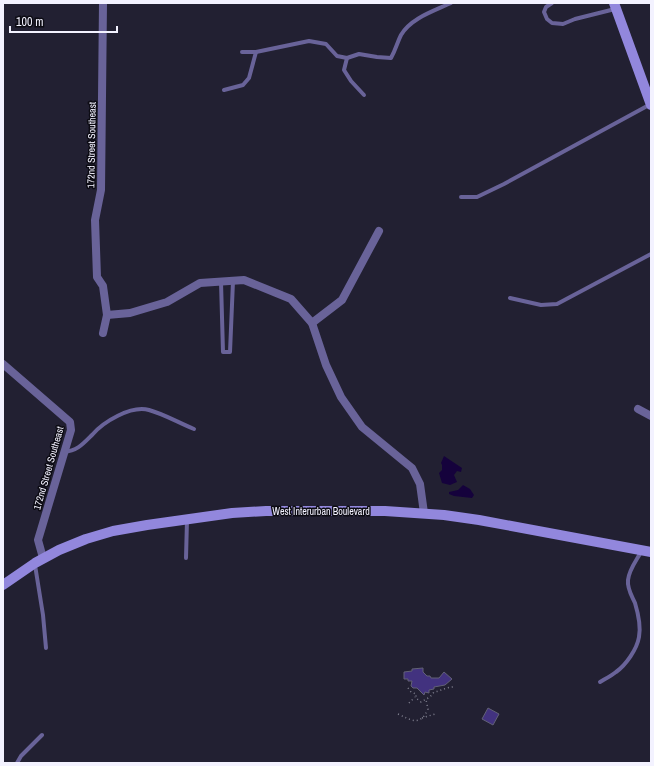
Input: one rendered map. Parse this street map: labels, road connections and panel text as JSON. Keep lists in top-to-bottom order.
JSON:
{
  "streets": {
    "street": ["172nd Street Southeast", "West Interurban Boulevard"]
  },
  "crossings": [
    ["172nd Street Southeast", "West Interurban Boulevard"]
  ],
  "scale_bar": "100 m"
}
